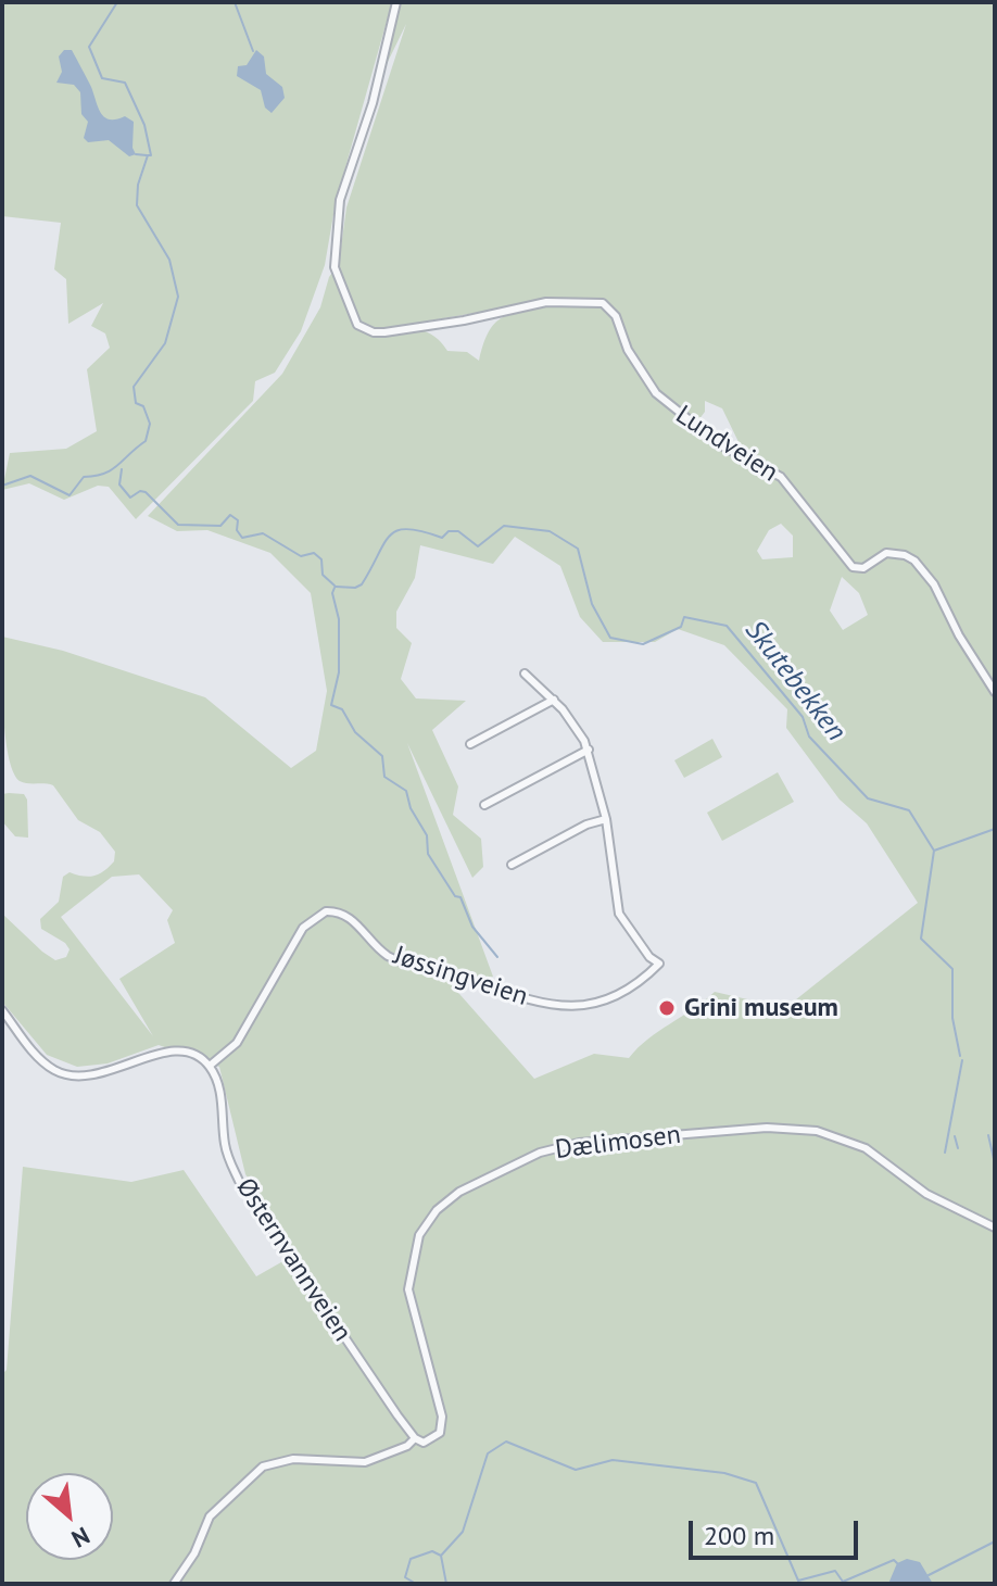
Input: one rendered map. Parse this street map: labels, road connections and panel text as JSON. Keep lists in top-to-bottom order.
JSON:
{
  "streets": {
    "street": [
      "Lundveien",
      "Jøssingveien",
      "Dælimosen",
      "Østernvannveien"
    ]
  },
  "crossings": [
    ["Jøssingveien", "Østernvannveien"],
    ["Dælimosen", "Østernvannveien"]
  ],
  "water": ["Skutebekken"],
  "places": ["Grini museum"],
  "scale_bar": "200 m",
  "north": "bottom right"
}
